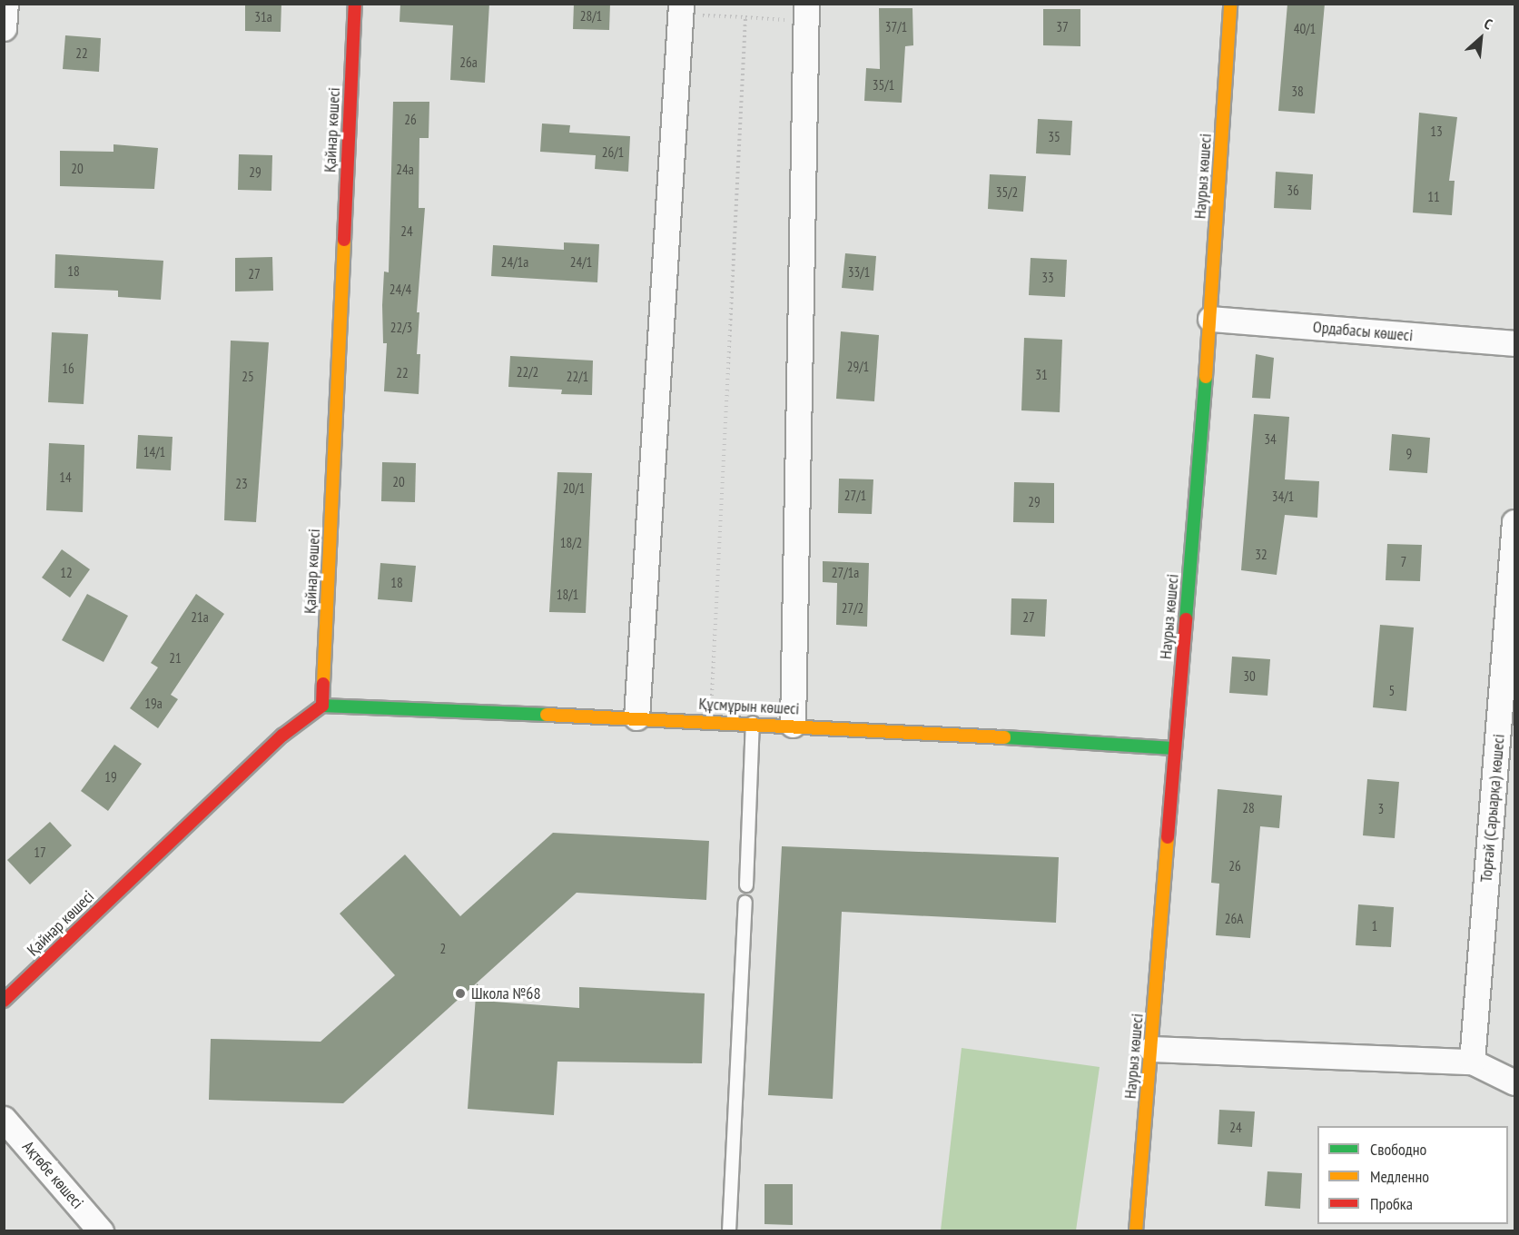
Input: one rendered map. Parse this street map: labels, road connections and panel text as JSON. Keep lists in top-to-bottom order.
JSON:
{
  "streets": {
    "street": [
      "Қайнар көшесі",
      "Наурыз көшесі",
      "Ордабасы көшесі",
      "Құсмұрын көшесі",
      "Торғай (Сарыарқа) көшесі",
      "Ақтөбе көшесі"
    ]
  },
  "crossings": [
    ["Қайнар көшесі", "Құсмұрын көшесі"],
    ["Наурыз көшесі", "Ордабасы көшесі"],
    ["Наурыз көшесі", "Құсмұрын көшесі"]
  ],
  "places": ["Школа №68"],
  "house_numbers": [
    "28/1",
    "31а",
    "37/1",
    "37",
    "40/1",
    "22",
    "26а",
    "35/1",
    "38",
    "26",
    "13",
    "35",
    "26/1",
    "20",
    "24а",
    "29",
    "36",
    "35/2",
    "11",
    "24",
    "24/1а",
    "24/1",
    "18",
    "33/1",
    "27",
    "33",
    "24/4",
    "22/3",
    "29/1",
    "16",
    "22/2",
    "22",
    "31",
    "25",
    "22/1",
    "34",
    "14/1",
    "9",
    "14",
    "20",
    "23",
    "20/1",
    "27/1",
    "34/1",
    "29",
    "18/2",
    "32",
    "7",
    "12",
    "27/1а",
    "18",
    "18/1",
    "27/2",
    "21а",
    "27",
    "21",
    "30",
    "5",
    "19а",
    "19",
    "28",
    "3",
    "17",
    "26",
    "26А",
    "1",
    "2",
    "24"
  ],
  "legend": ["Свободно", "Медленно", "Пробка"],
  "north": "top right"
}
